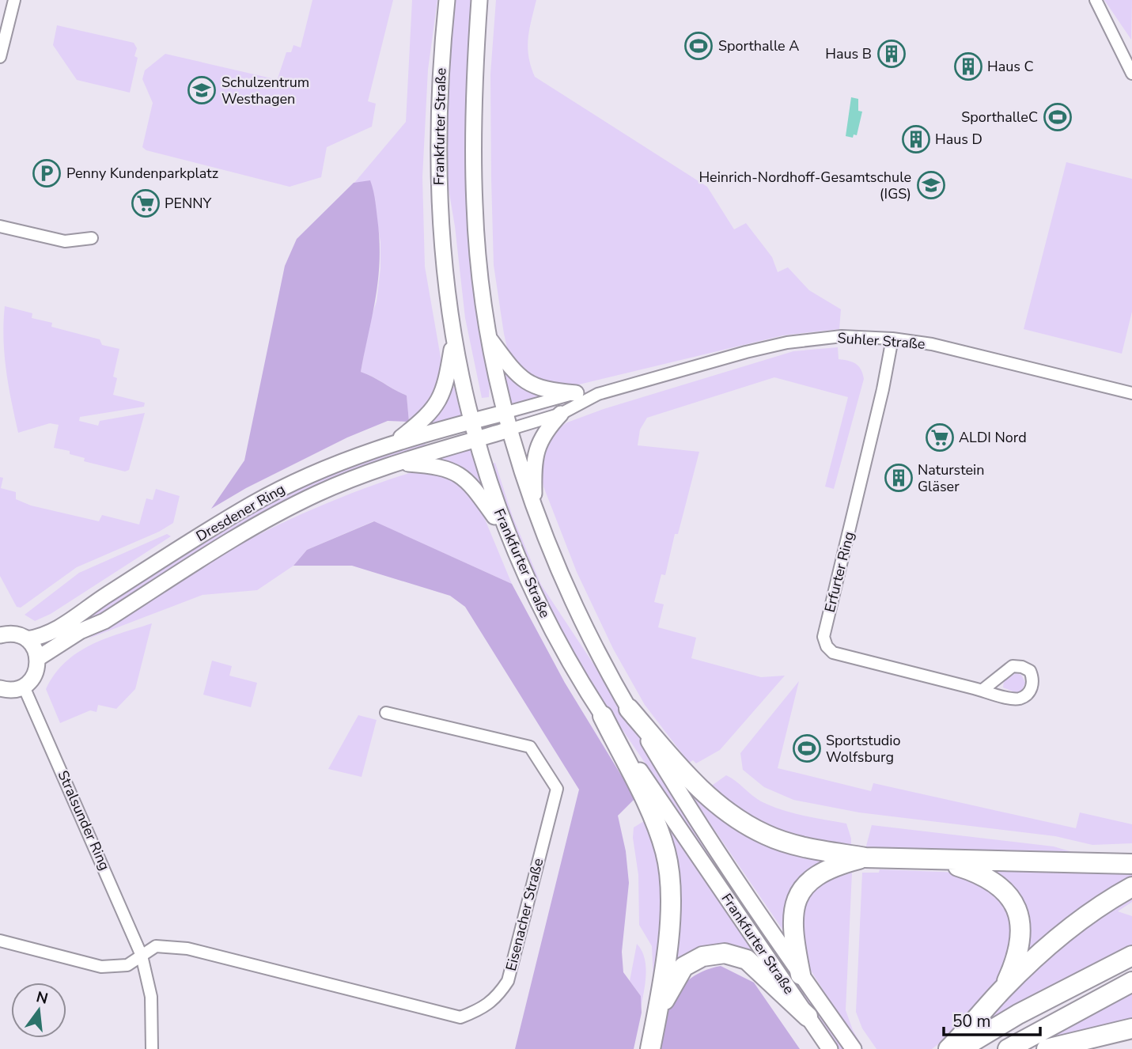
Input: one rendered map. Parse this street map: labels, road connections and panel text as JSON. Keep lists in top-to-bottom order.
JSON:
{
  "streets": {
    "street": [
      "Frankfurter Straße",
      "Suhler Straße",
      "Dresdener Ring",
      "Erfurter Ring",
      "Stralsunder Ring",
      "Eisenacher Straße"
    ]
  },
  "crossings": [
    ["Frankfurter Straße", "Suhler Straße"],
    ["Frankfurter Straße", "Dresdener Ring"],
    ["Suhler Straße", "Dresdener Ring"],
    ["Suhler Straße", "Erfurter Ring"],
    ["Stralsunder Ring", "Eisenacher Straße"]
  ],
  "places": {
    "sports": ["Sporthalle A", "SporthalleC", "Sportstudio Wolfsburg"],
    "building": [
      "Haus B",
      "Haus C",
      "Haus D",
      "Naturstein Gläser"
    ],
    "school or university": ["Schulzentrum Westhagen", "Heinrich-Nordhoff-Gesamtschule (IGS)"],
    "parking": ["Penny Kundenparkplatz"],
    "supermarket": ["PENNY", "ALDI Nord"]
  },
  "scale_bar": "50 m",
  "north": "top"
}
